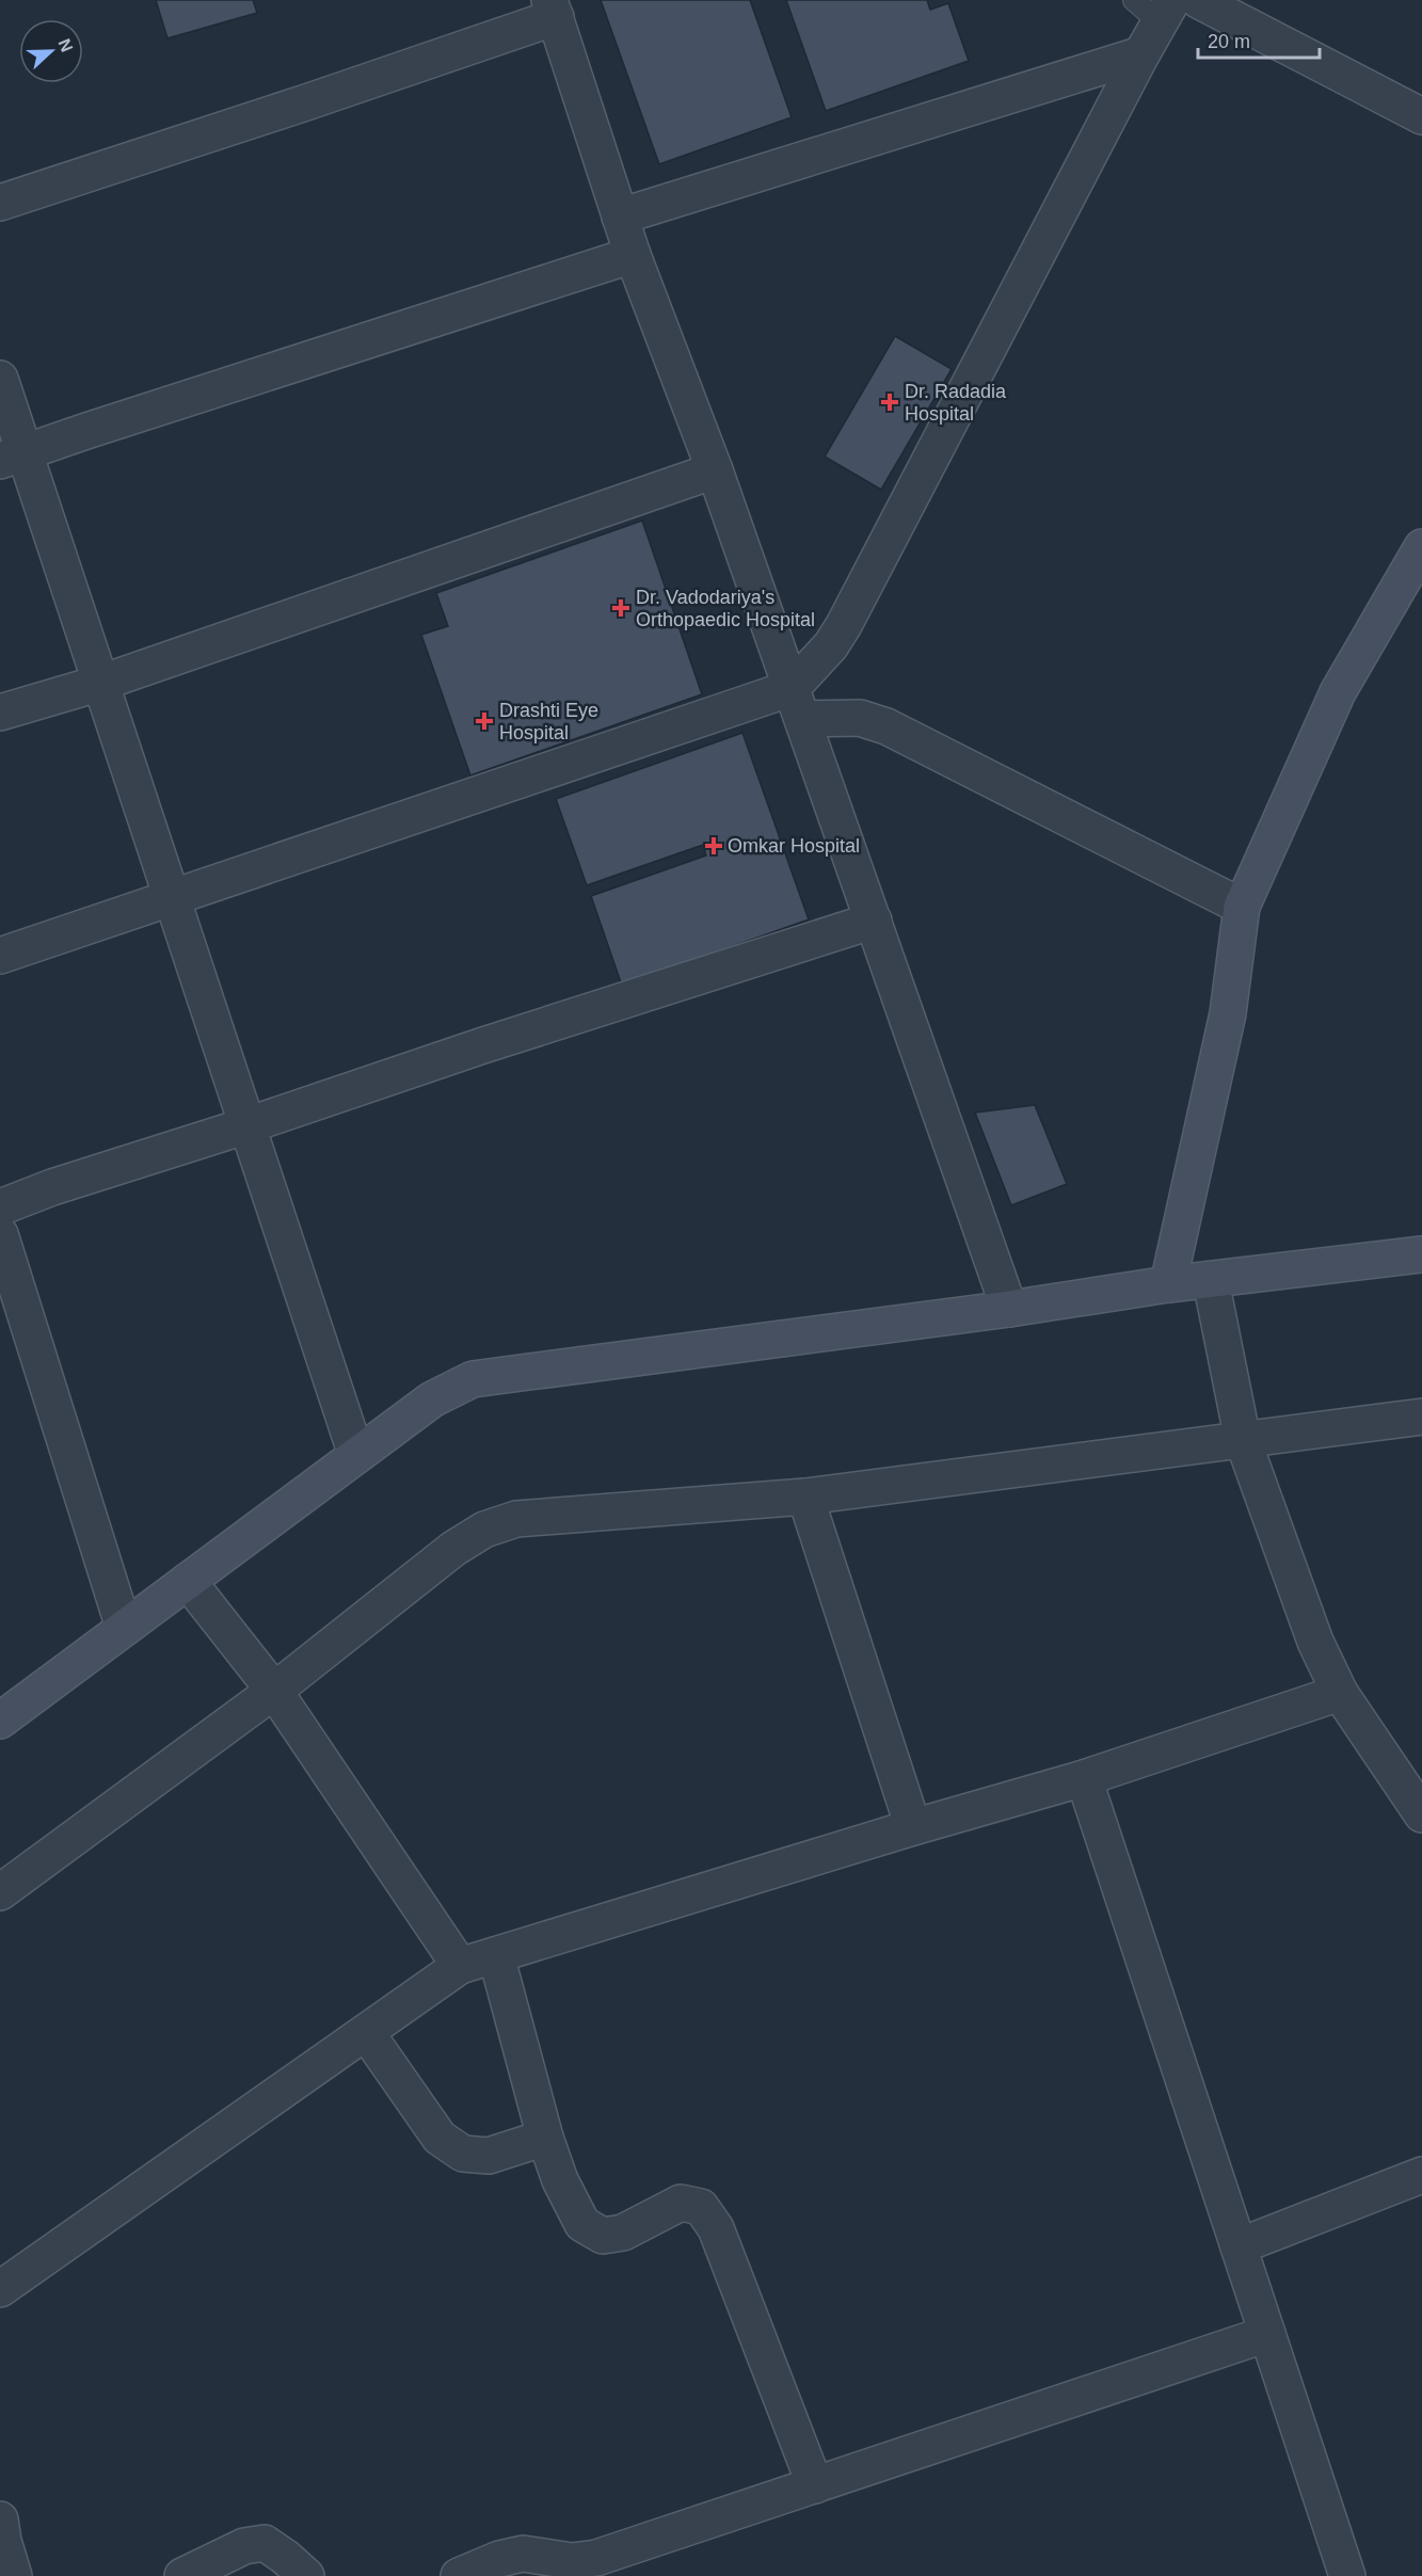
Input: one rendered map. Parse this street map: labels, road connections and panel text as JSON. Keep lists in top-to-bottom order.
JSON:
{
  "places": {
    "health": [
      "Dr. Radadia Hospital",
      "Dr. Vadodariya's Orthopaedic Hospital",
      "Drashti Eye Hospital",
      "Omkar Hospital"
    ]
  },
  "scale_bar": "20 m",
  "north": "right"
}
